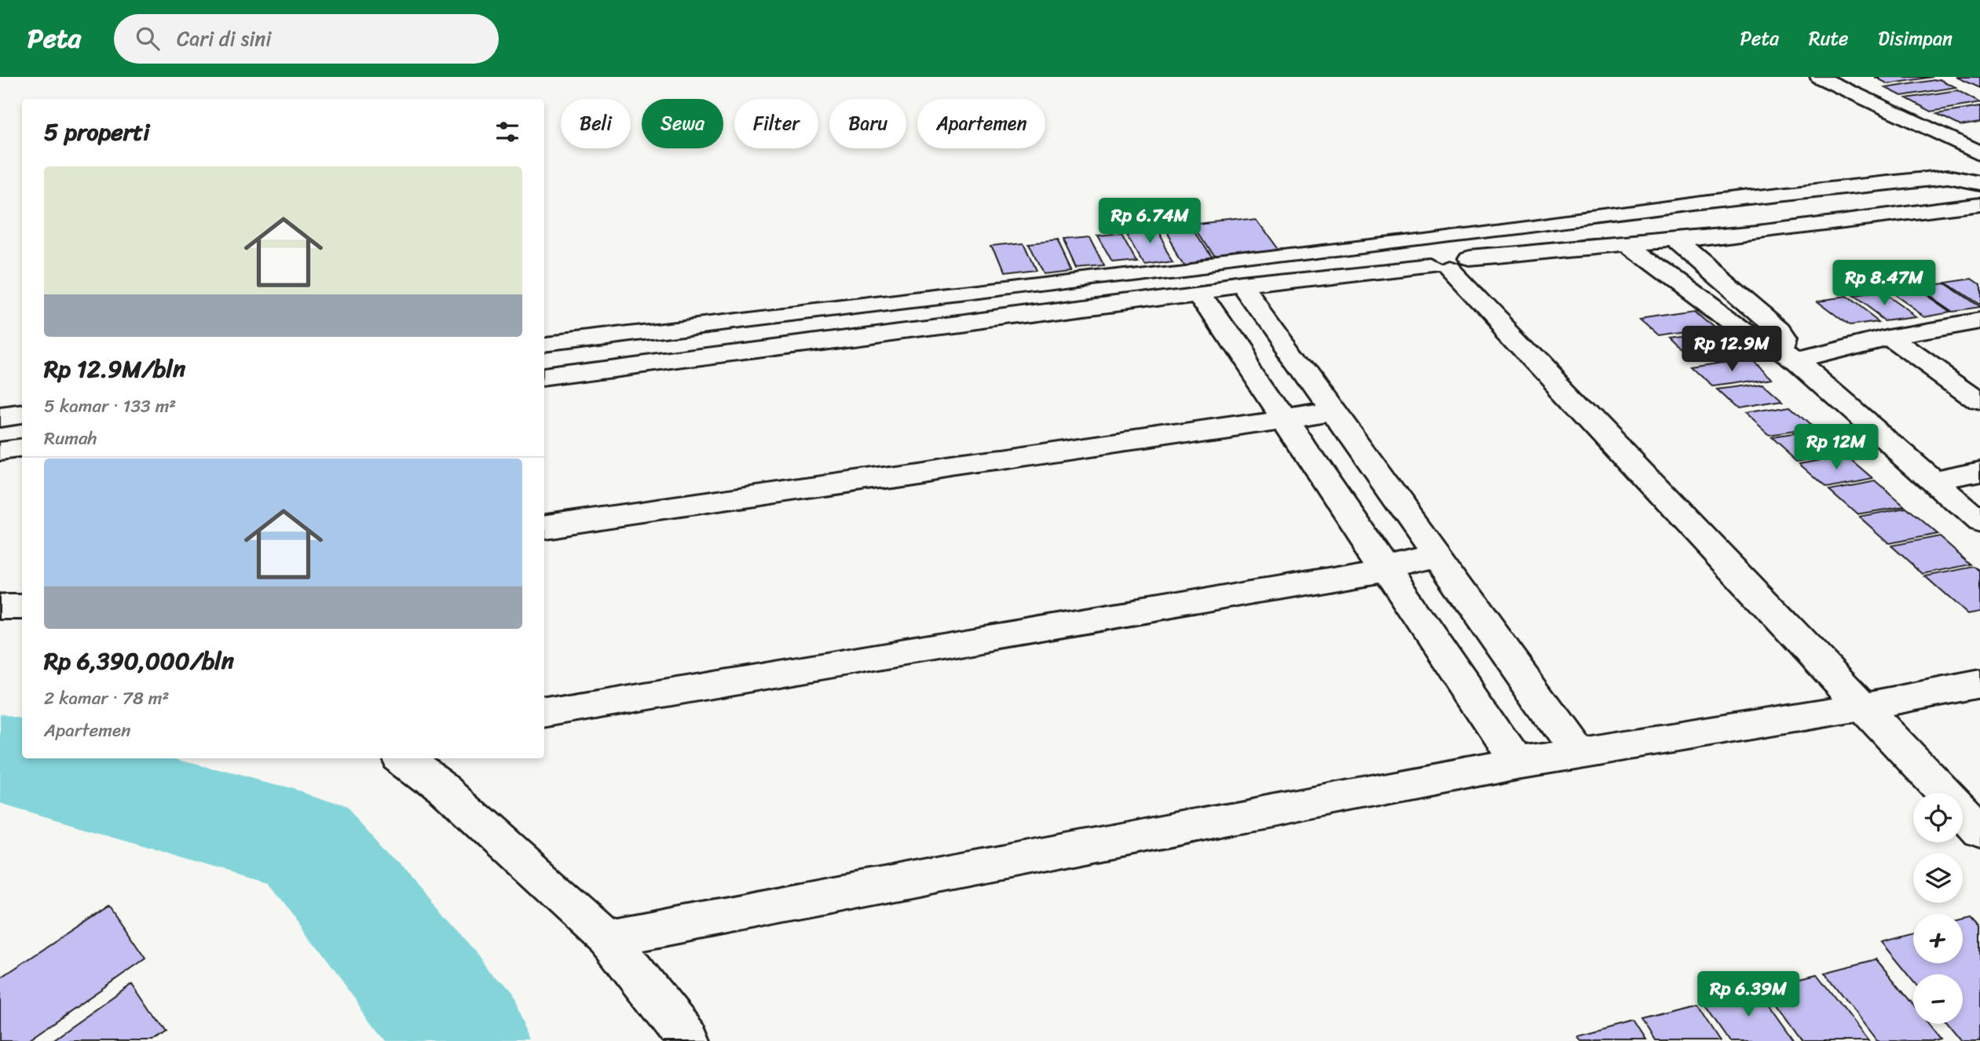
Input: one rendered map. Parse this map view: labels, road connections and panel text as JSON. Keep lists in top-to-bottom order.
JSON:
{
  "page": {
    "header": "Peta",
    "search": "Cari di sini",
    "nav": ["Peta", "Rute", "Disimpan"],
    "chip": [
      "Beli",
      "Sewa",
      "Filter",
      "Baru",
      "Apartemen"
    ],
    "heading": "5 properti",
    "list": [
      {
        "name": "Rp 12.9M/bln",
        "note": "5 kamar · 133 m² · Rumah"
      },
      {
        "name": "Rp 6,390,000/bln",
        "note": "2 kamar · 78 m² · Apartemen"
      }
    ],
    "price": [
      "Rp 6.74M",
      "Rp 8.47M",
      "Rp 12.9M",
      "Rp 12M",
      "Rp 6.39M"
    ],
    "map_buttons": ["+", "−"]
  }
}
